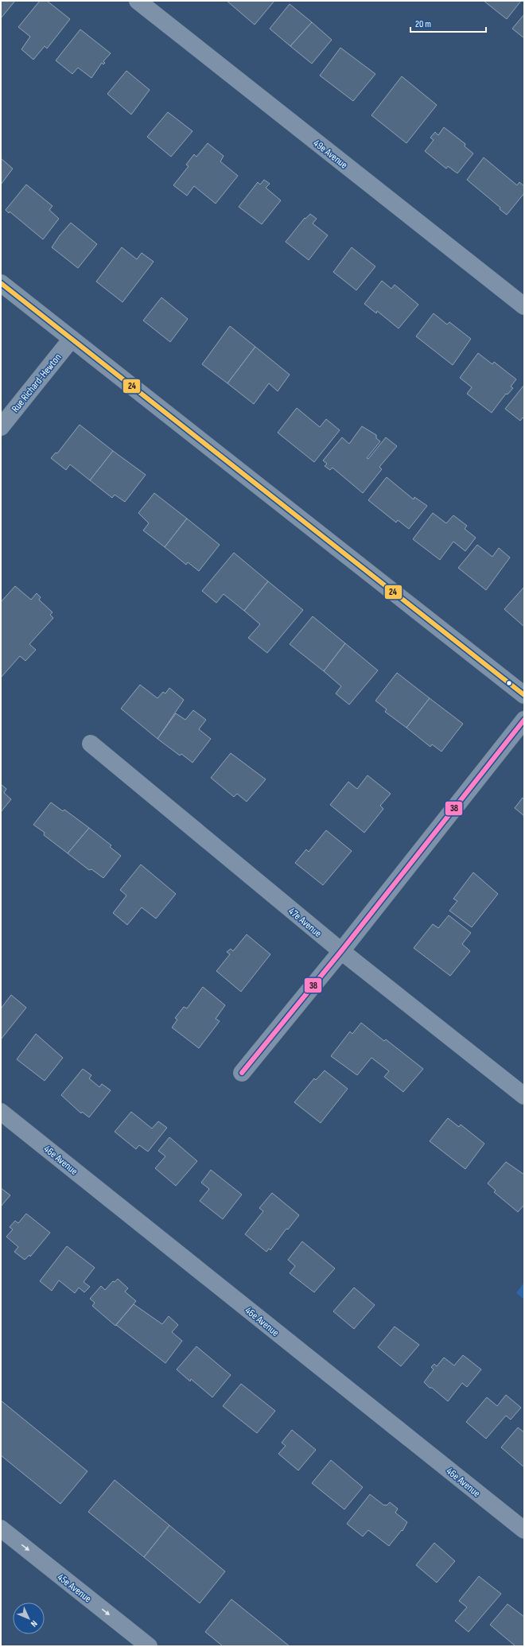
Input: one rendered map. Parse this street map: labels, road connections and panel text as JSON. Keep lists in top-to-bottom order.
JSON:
{
  "streets": {
    "street": [
      "49e Avenue",
      "Rue Richard-Hewton",
      "47e Avenue",
      "46e Avenue",
      "45e Avenue"
    ]
  },
  "one_way": ["45e Avenue"],
  "lines": ["transit line 24", "transit line 38"],
  "scale_bar": "20 m",
  "north": "bottom right"
}
